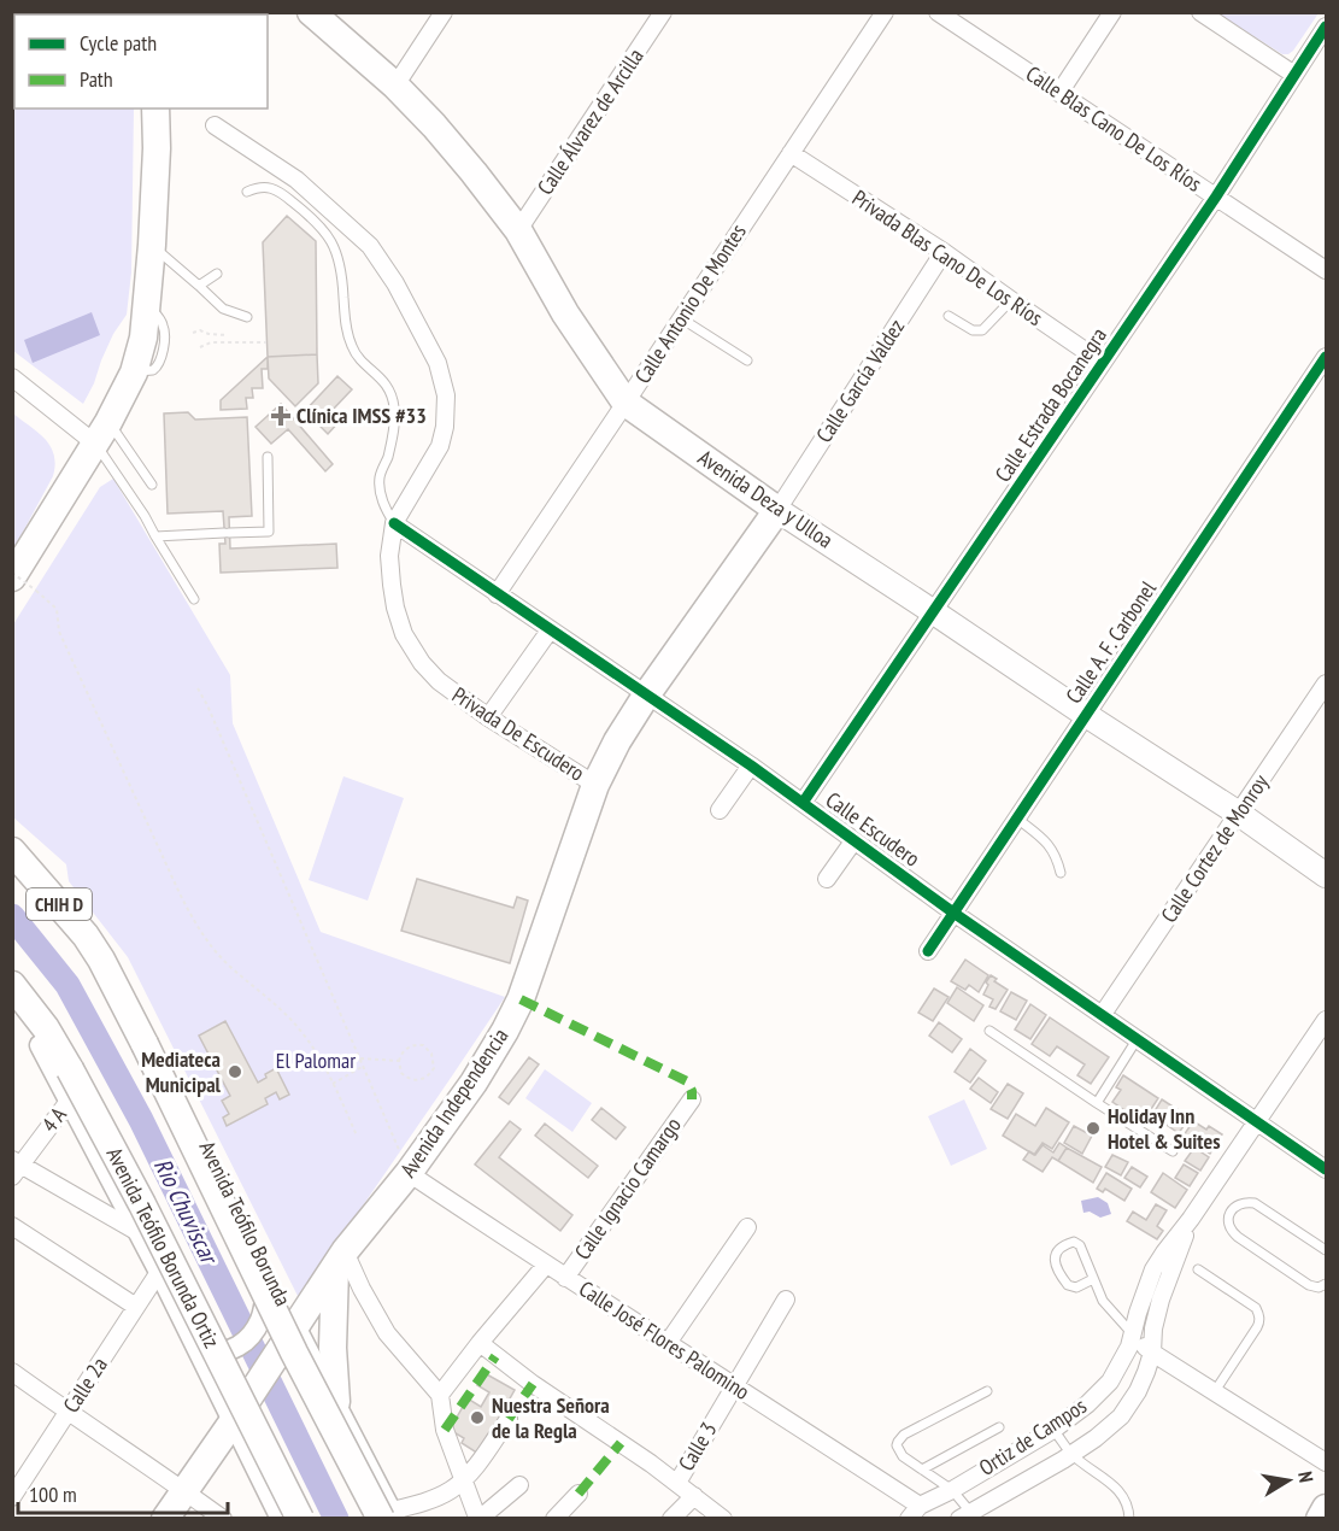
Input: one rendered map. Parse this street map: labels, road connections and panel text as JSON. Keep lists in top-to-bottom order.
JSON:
{
  "streets": {
    "main road": [
      "Avenida Deza y Ulloa",
      "CHIH D",
      "Avenida Independencia",
      "Avenida Teófilo Borunda",
      "Avenida Teófilo Borunda Ortiz"
    ],
    "street": [
      "Calle Álvarez de Arcilla",
      "Calle Blas Cano De Los Ríos",
      "Privada Blas Cano De Los Ríos",
      "Calle Antonio De Montes",
      "Calle García Valdez",
      "Calle Estrada Bocanegra",
      "Calle A. F. Carbonel",
      "Privada De Escudero",
      "Calle Escudero",
      "Calle Cortez de Monroy",
      "4 A",
      "Calle Ignacio Camargo",
      "Calle José Flores Palomino",
      "Calle 2a",
      "Ortiz de Campos",
      "Calle 3"
    ]
  },
  "crossings": [
    ["Calle Álvarez de Arcilla", "Avenida Deza y Ulloa"],
    ["Calle Blas Cano De Los Ríos", "Calle Estrada Bocanegra"],
    ["Privada Blas Cano De Los Ríos", "Calle Antonio De Montes"],
    ["Privada Blas Cano De Los Ríos", "Calle García Valdez"],
    ["Privada Blas Cano De Los Ríos", "Calle Estrada Bocanegra"],
    ["Calle Antonio De Montes", "Avenida Deza y Ulloa"],
    ["Calle Antonio De Montes", "Calle Escudero"],
    ["Calle García Valdez", "Avenida Deza y Ulloa"],
    ["Calle García Valdez", "Avenida Independencia"],
    ["Calle Estrada Bocanegra", "Avenida Deza y Ulloa"],
    ["Calle Estrada Bocanegra", "Calle Escudero"],
    ["Avenida Deza y Ulloa", "Calle A. F. Carbonel"],
    ["Avenida Deza y Ulloa", "Calle Cortez de Monroy"],
    ["Avenida Deza y Ulloa", "Avenida Independencia"],
    ["Calle A. F. Carbonel", "Calle Escudero"],
    ["Privada De Escudero", "Calle Escudero"],
    ["Privada De Escudero", "Avenida Independencia"],
    ["Calle Escudero", "Calle Cortez de Monroy"],
    ["Calle Escudero", "Avenida Independencia"],
    ["Calle Escudero", "Ortiz de Campos"],
    ["Avenida Independencia", "Avenida Teófilo Borunda"],
    ["Avenida Independencia", "Calle José Flores Palomino"],
    ["Calle Ignacio Camargo", "Calle José Flores Palomino"],
    ["Calle José Flores Palomino", "Ortiz de Campos"],
    ["Calle José Flores Palomino", "Calle 3"]
  ],
  "water": ["Rio Chuviscar"],
  "parks": ["El Palomar"],
  "places": {
    "health": ["Clínica IMSS #33"],
    "other": ["Mediateca Municipal", "Holiday Inn Hotel & Suites", "Nuestra Señora de la Regla"]
  },
  "legend": ["Cycle path", "Path"],
  "scale_bar": "100 m",
  "north": "right"
}
